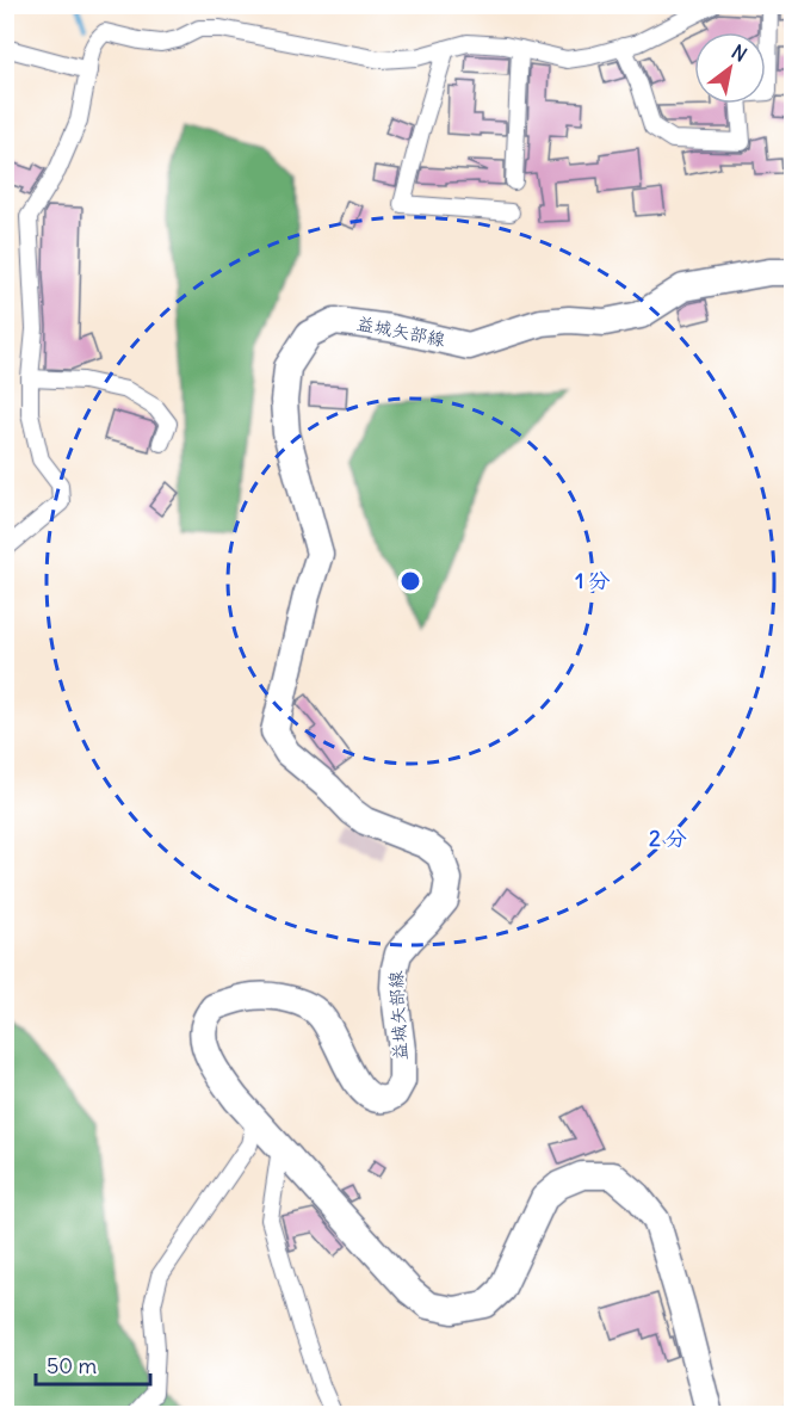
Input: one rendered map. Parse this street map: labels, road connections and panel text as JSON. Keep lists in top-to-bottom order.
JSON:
{
  "streets": {
    "main road": ["益城矢部線"]
  },
  "scale_bar": "50 m",
  "north": "top right",
  "rings": ["1 分", "2 分"]
}
